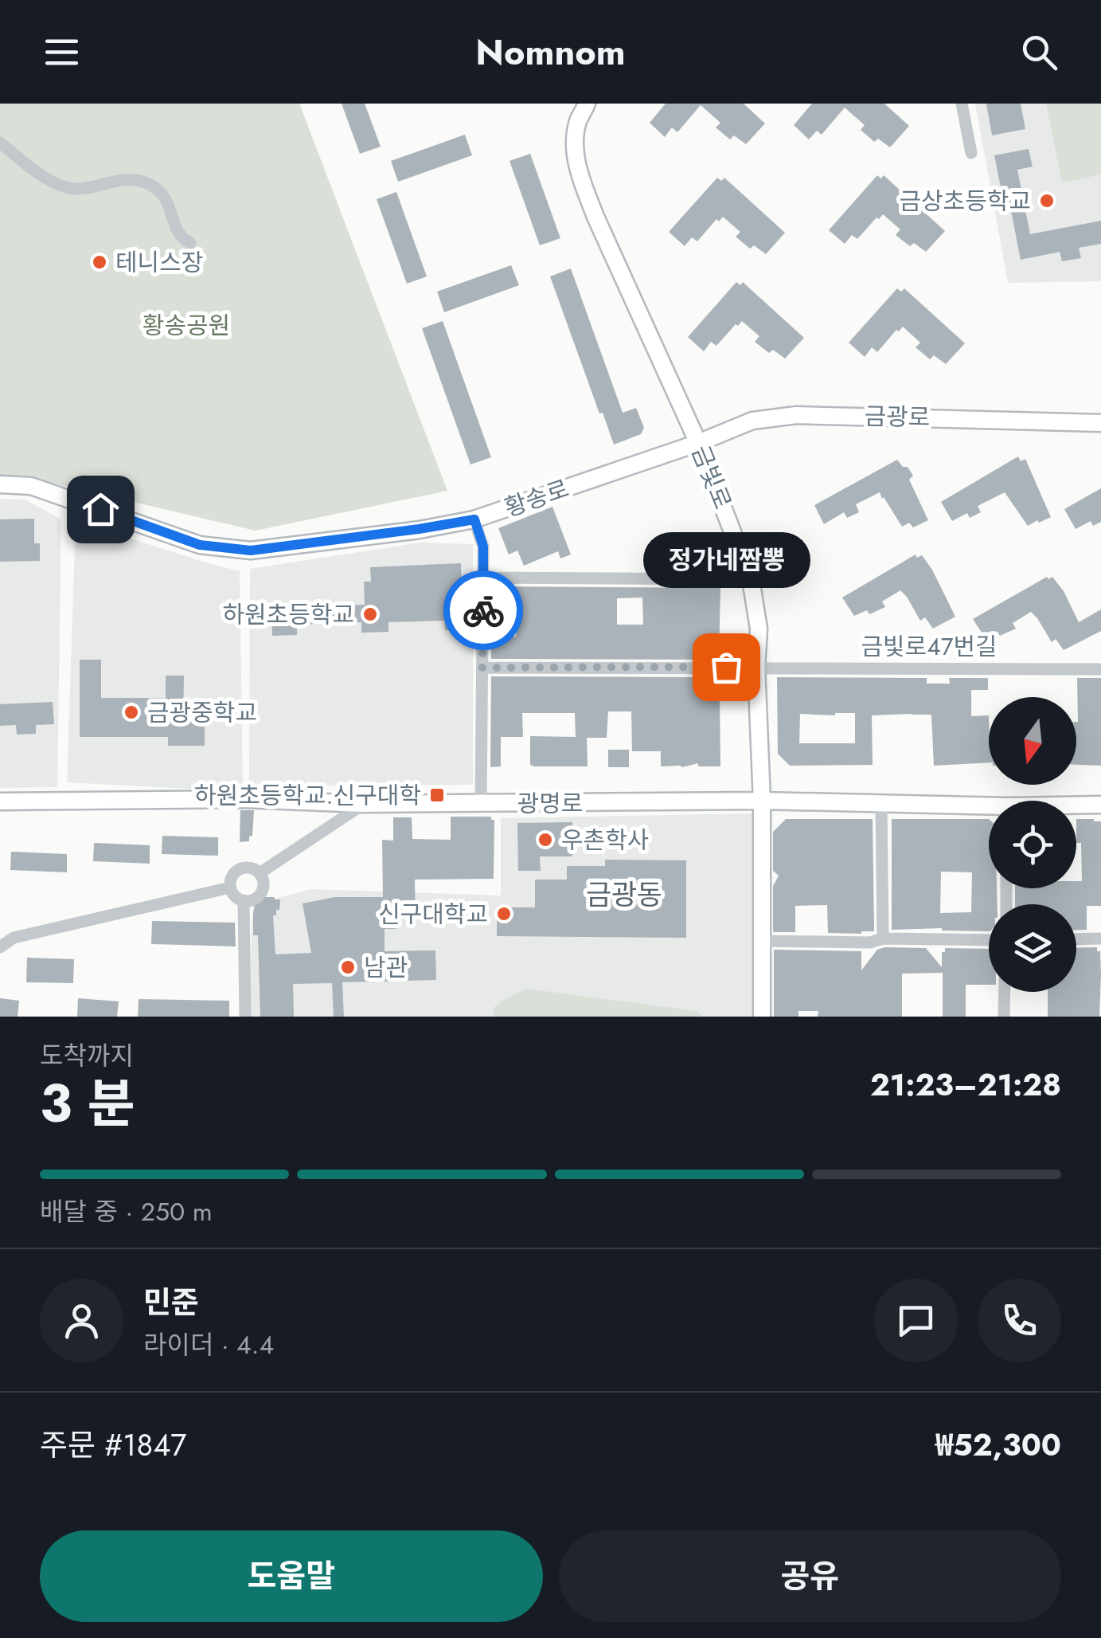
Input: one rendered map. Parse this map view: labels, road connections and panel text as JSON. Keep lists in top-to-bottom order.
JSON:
{
  "streets": {
    "street": [
      "금광로",
      "금빛로",
      "황송로",
      "금빛로47번길",
      "광명로"
    ]
  },
  "crossings": [
    ["금광로", "금빛로"],
    ["금광로", "황송로"],
    ["금빛로", "황송로"],
    ["금빛로", "금빛로47번길"],
    ["금빛로", "광명로"]
  ],
  "districts": ["금광동"],
  "parks": ["황송공원"],
  "places": {
    "other": [
      "금상초등학교",
      "테니스장",
      "하원초등학교",
      "정가네짬뽕",
      "금광중학교",
      "우촌학사",
      "신구대학교",
      "남관"
    ],
    "transit": ["하원초등학교.신구대학"]
  },
  "north": "bottom",
  "page": {
    "header": "Nomnom",
    "bubble": "정가네짬뽕",
    "heading": ["3 분", "도착까지", "21:23–21:28"],
    "panel": [
      "민준",
      "라이더 · 4.4",
      "주문 #1847",
      "₩52,300"
    ],
    "bar": "배달 중 · 250 m",
    "buttons": ["도움말", "공유"]
  }
}
